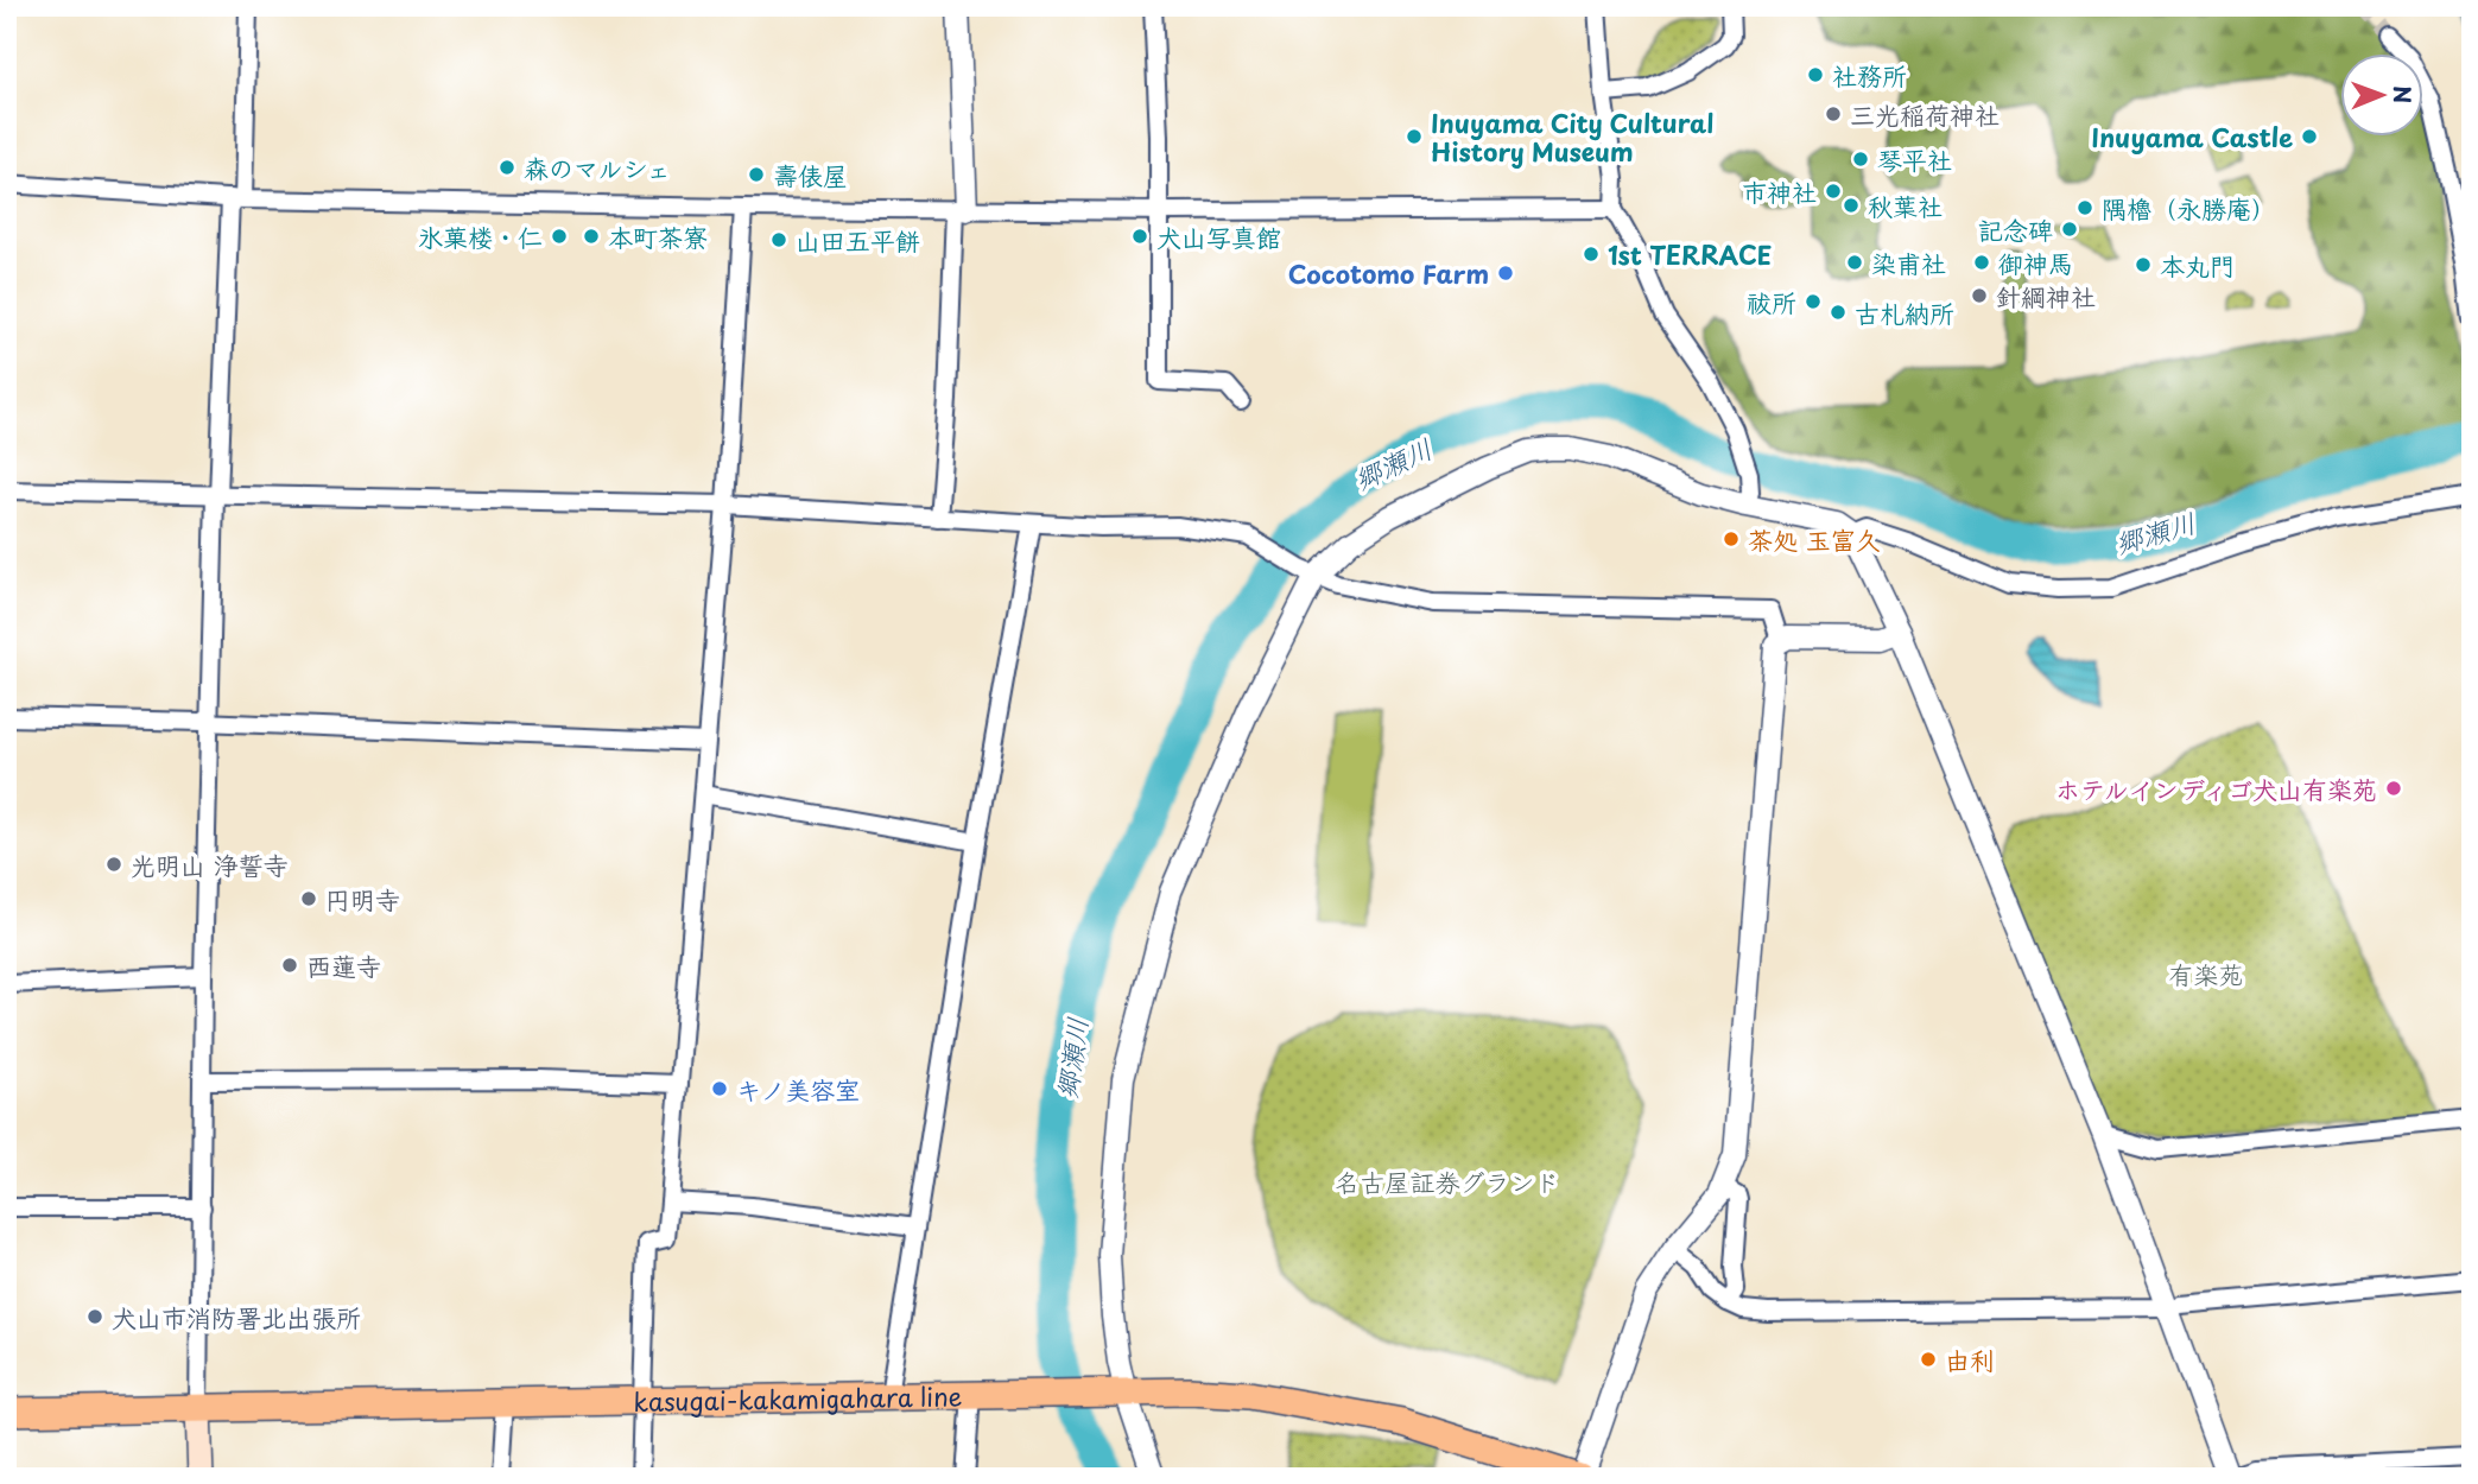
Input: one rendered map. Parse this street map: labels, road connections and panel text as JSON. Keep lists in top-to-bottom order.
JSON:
{
  "streets": {
    "main road": ["kasugai-kakamigahara line"]
  },
  "water": ["郷瀬川"],
  "parks": ["有楽苑", "名古屋証券グランド"],
  "places": [
    "社務所",
    "三光稲荷神社",
    "Inuyama City Cultural History Museum",
    "Inuyama Castle",
    "琴平社",
    "森のマルシェ",
    "壽俵屋",
    "市神社",
    "秋葉社",
    "隅櫓（永勝庵）",
    "記念碑",
    "氷菓楼・仁",
    "本町茶寮",
    "犬山写真館",
    "山田五平餅",
    "1st TERRACE",
    "染甫社",
    "御神馬",
    "本丸門",
    "Cocotomo Farm",
    "針綱神社",
    "祓所",
    "古札納所",
    "茶処 玉富久",
    "ホテルインディゴ犬山有楽苑",
    "光明山 浄誓寺",
    "円明寺",
    "西蓮寺",
    "キノ美容室",
    "犬山市消防署北出張所",
    "由利"
  ],
  "north": "right"
}
